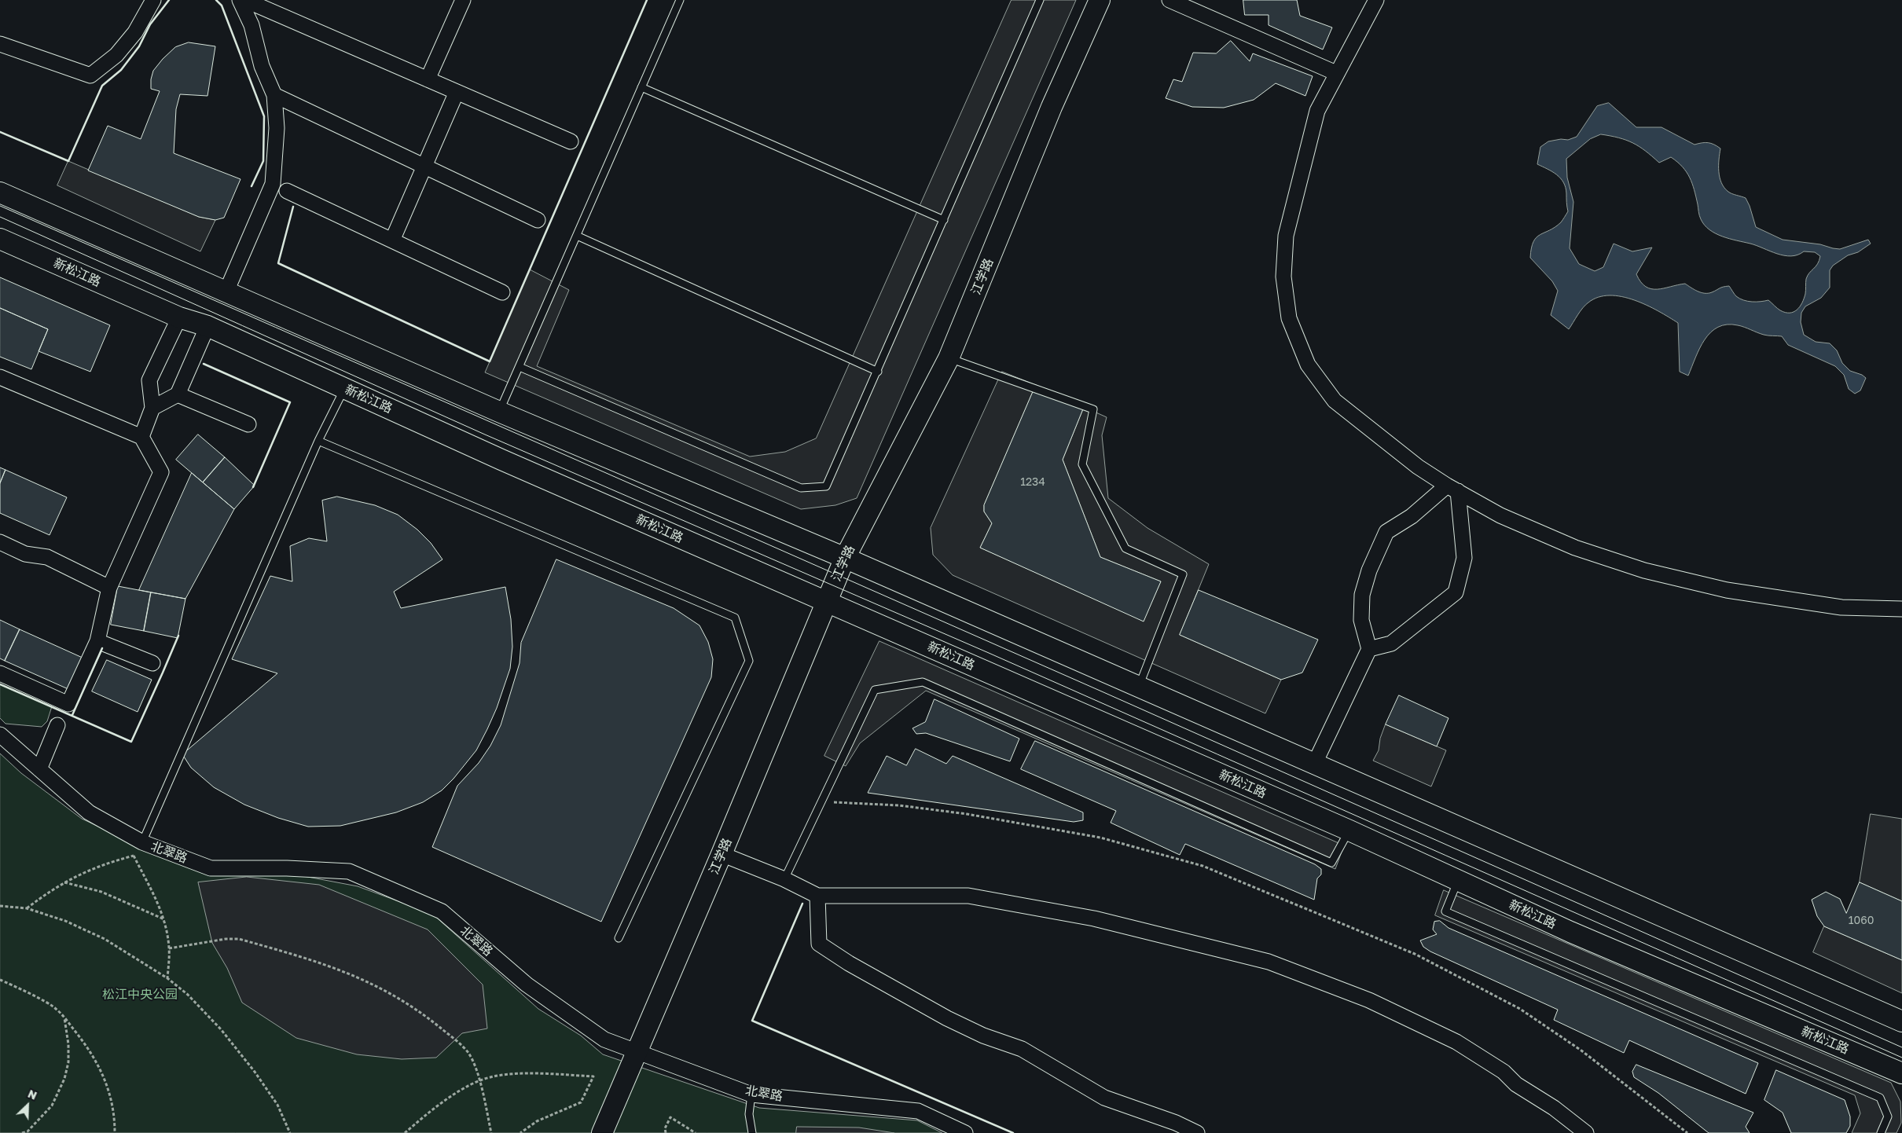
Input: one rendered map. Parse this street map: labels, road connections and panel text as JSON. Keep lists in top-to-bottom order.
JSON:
{
  "streets": {
    "main road": ["新松江路", "江学路"],
    "street": ["北翠路"]
  },
  "crossings": [
    ["新松江路", "江学路"],
    ["江学路", "北翠路"]
  ],
  "parks": ["松江中央公园"],
  "house_numbers": ["1234", "1060"],
  "north": "top right"
}
